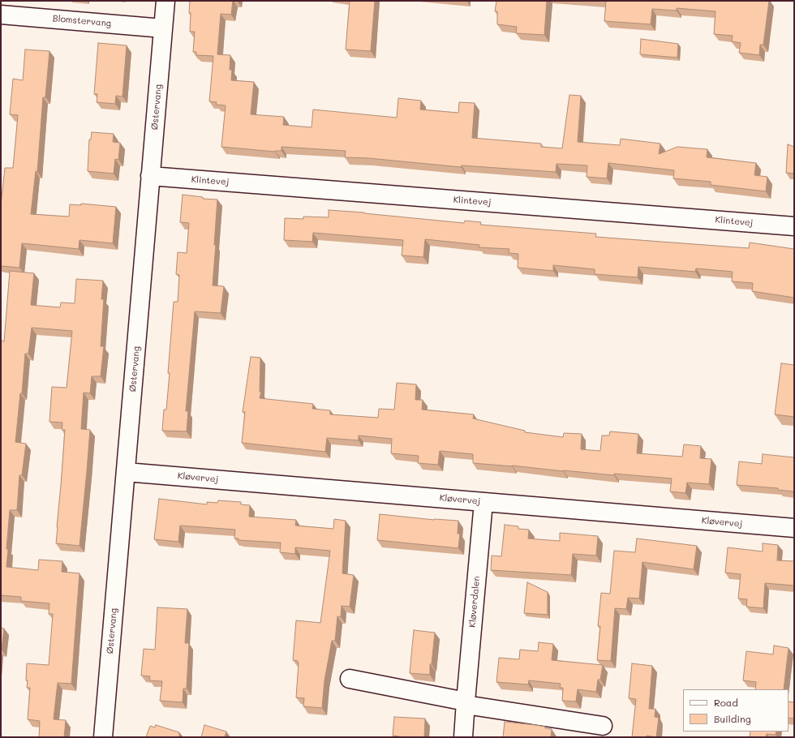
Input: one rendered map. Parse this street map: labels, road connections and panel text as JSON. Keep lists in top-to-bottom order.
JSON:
{
  "streets": {
    "street": [
      "Blomstervang",
      "Østervang",
      "Klintevej",
      "Kløvervej",
      "Kløverdalen"
    ]
  },
  "crossings": [
    ["Blomstervang", "Østervang"],
    ["Østervang", "Klintevej"],
    ["Østervang", "Kløvervej"],
    ["Kløvervej", "Kløverdalen"]
  ],
  "legend": ["Road", "Building"]
}
